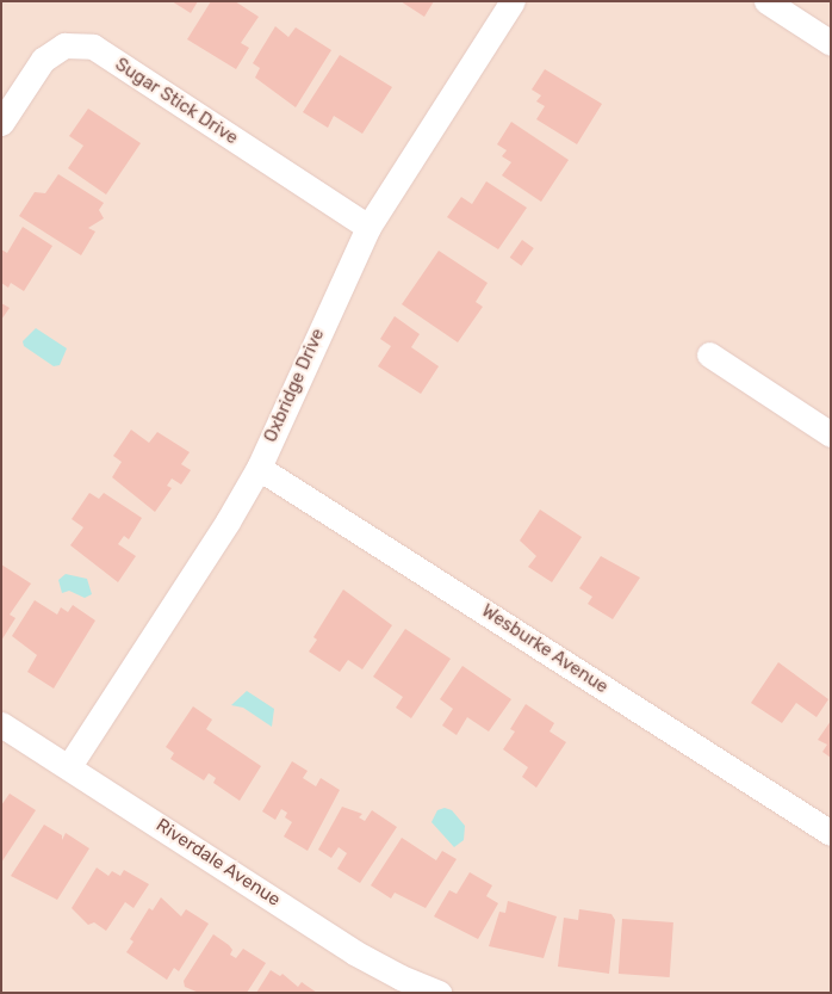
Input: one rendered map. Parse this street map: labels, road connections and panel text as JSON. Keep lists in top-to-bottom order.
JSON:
{
  "streets": {
    "street": [
      "Sugar Stick Drive",
      "Oxbridge Drive",
      "Wesburke Avenue",
      "Riverdale Avenue"
    ]
  },
  "crossings": [
    ["Sugar Stick Drive", "Oxbridge Drive"],
    ["Oxbridge Drive", "Wesburke Avenue"],
    ["Oxbridge Drive", "Riverdale Avenue"]
  ]
}
